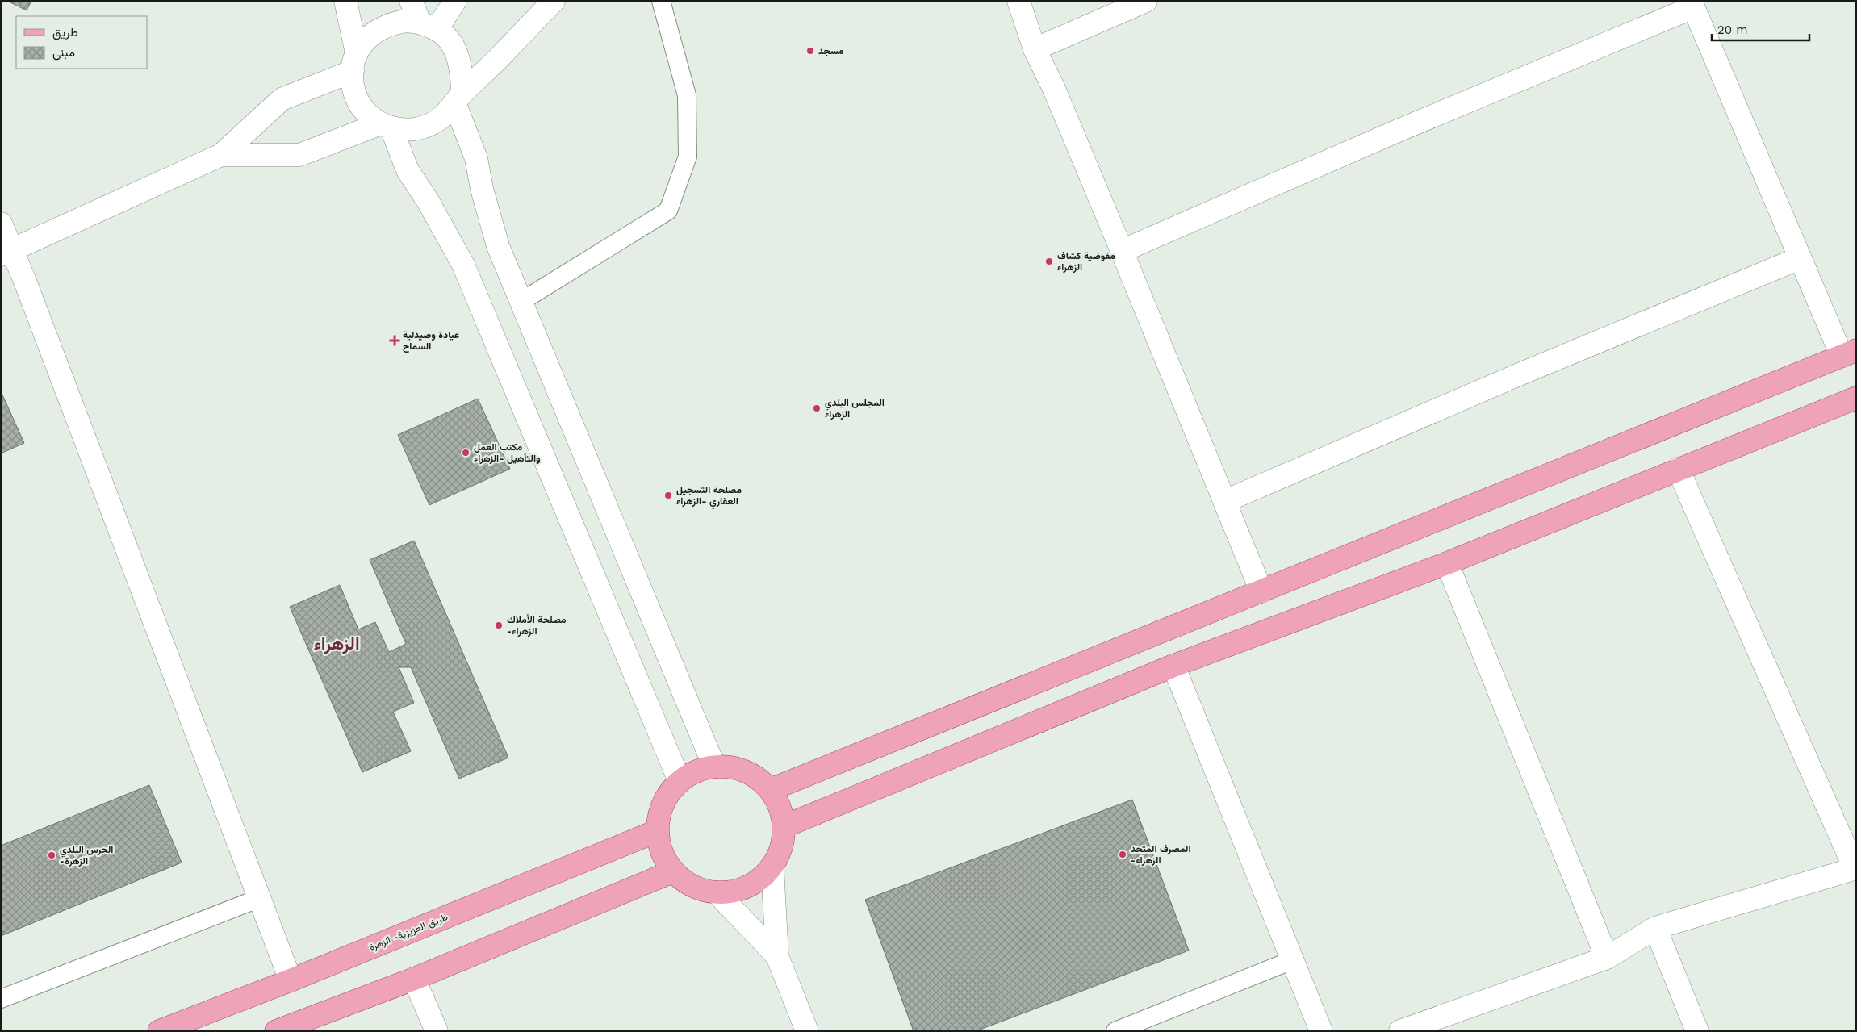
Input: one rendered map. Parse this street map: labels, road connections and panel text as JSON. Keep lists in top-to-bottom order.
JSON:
{
  "streets": {
    "main road": ["طريق العزيزية- الزهرة"]
  },
  "districts": ["الزهراء"],
  "places": {
    "other": [
      "مسجد",
      "مفوضية كشاف الزهراء",
      "المجلس البلدي الزهراء",
      "مكتب العمل والتأهيل -الزهراء",
      "مصلحة التسجيل العقاري -الزهراء",
      "مصلحة الأملاك -الزهراء",
      "المصرف المتحد -الزهراء",
      "الحرس البلدي -الزهرة"
    ],
    "health": ["عيادة وصيدلية السماح"]
  },
  "legend": ["طريق", "مبنى"],
  "scale_bar": "20 m"
}
